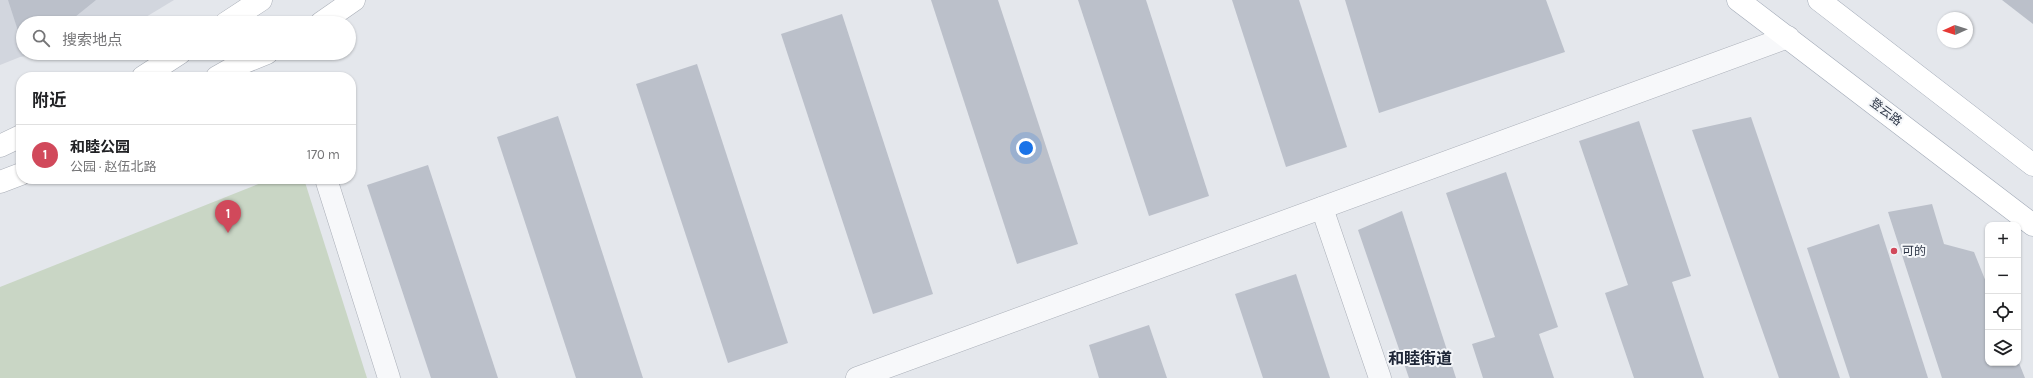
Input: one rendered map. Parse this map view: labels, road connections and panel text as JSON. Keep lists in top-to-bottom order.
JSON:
{
  "streets": {
    "main road": ["登云路"]
  },
  "districts": ["和睦街道"],
  "places": ["可的"],
  "north": "left",
  "page": {
    "search": "搜索地点",
    "heading": "附近",
    "list": [
      {
        "mark": "1",
        "name": "和睦公园",
        "note": "公园 · 赵伍北路",
        "value": "170 m"
      }
    ],
    "pins": "1",
    "map_buttons": ["+", "−"]
  }
}
